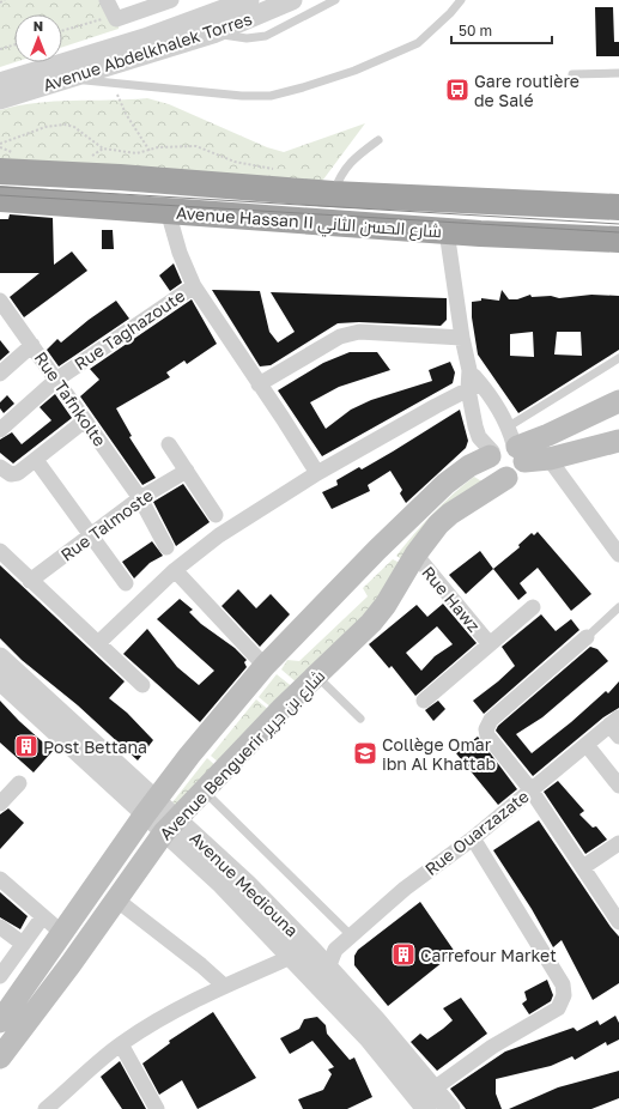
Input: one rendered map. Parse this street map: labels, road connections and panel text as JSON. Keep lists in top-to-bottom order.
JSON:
{
  "streets": {
    "highway": ["Avenue Hassan II شارع الحسن الثاني"],
    "main road": ["Avenue Benguerir شارع بن جرير"],
    "street": [
      "Avenue Abdelkhalek Torres",
      "Rue Taghazoute",
      "Rue Tafnkolte",
      "Rue Talmoste",
      "Rue Hawz",
      "Rue Ouarzazate",
      "Avenue Mediouna"
    ]
  },
  "crossings": [
    ["Rue Taghazoute", "Rue Tafnkolte"],
    ["Rue Tafnkolte", "Rue Talmoste"],
    ["Rue Hawz", "Avenue Benguerir شارع بن جرير"],
    ["Avenue Benguerir شارع بن جرير", "Avenue Mediouna"],
    ["Rue Ouarzazate", "Avenue Mediouna"]
  ],
  "places": {
    "bus stop": ["Gare routière de Salé"],
    "building": ["Post Bettana", "Carrefour Market"],
    "school or university": ["Collège Omar ibn Al Khattab"]
  },
  "scale_bar": "50 m",
  "north": "top"
}
